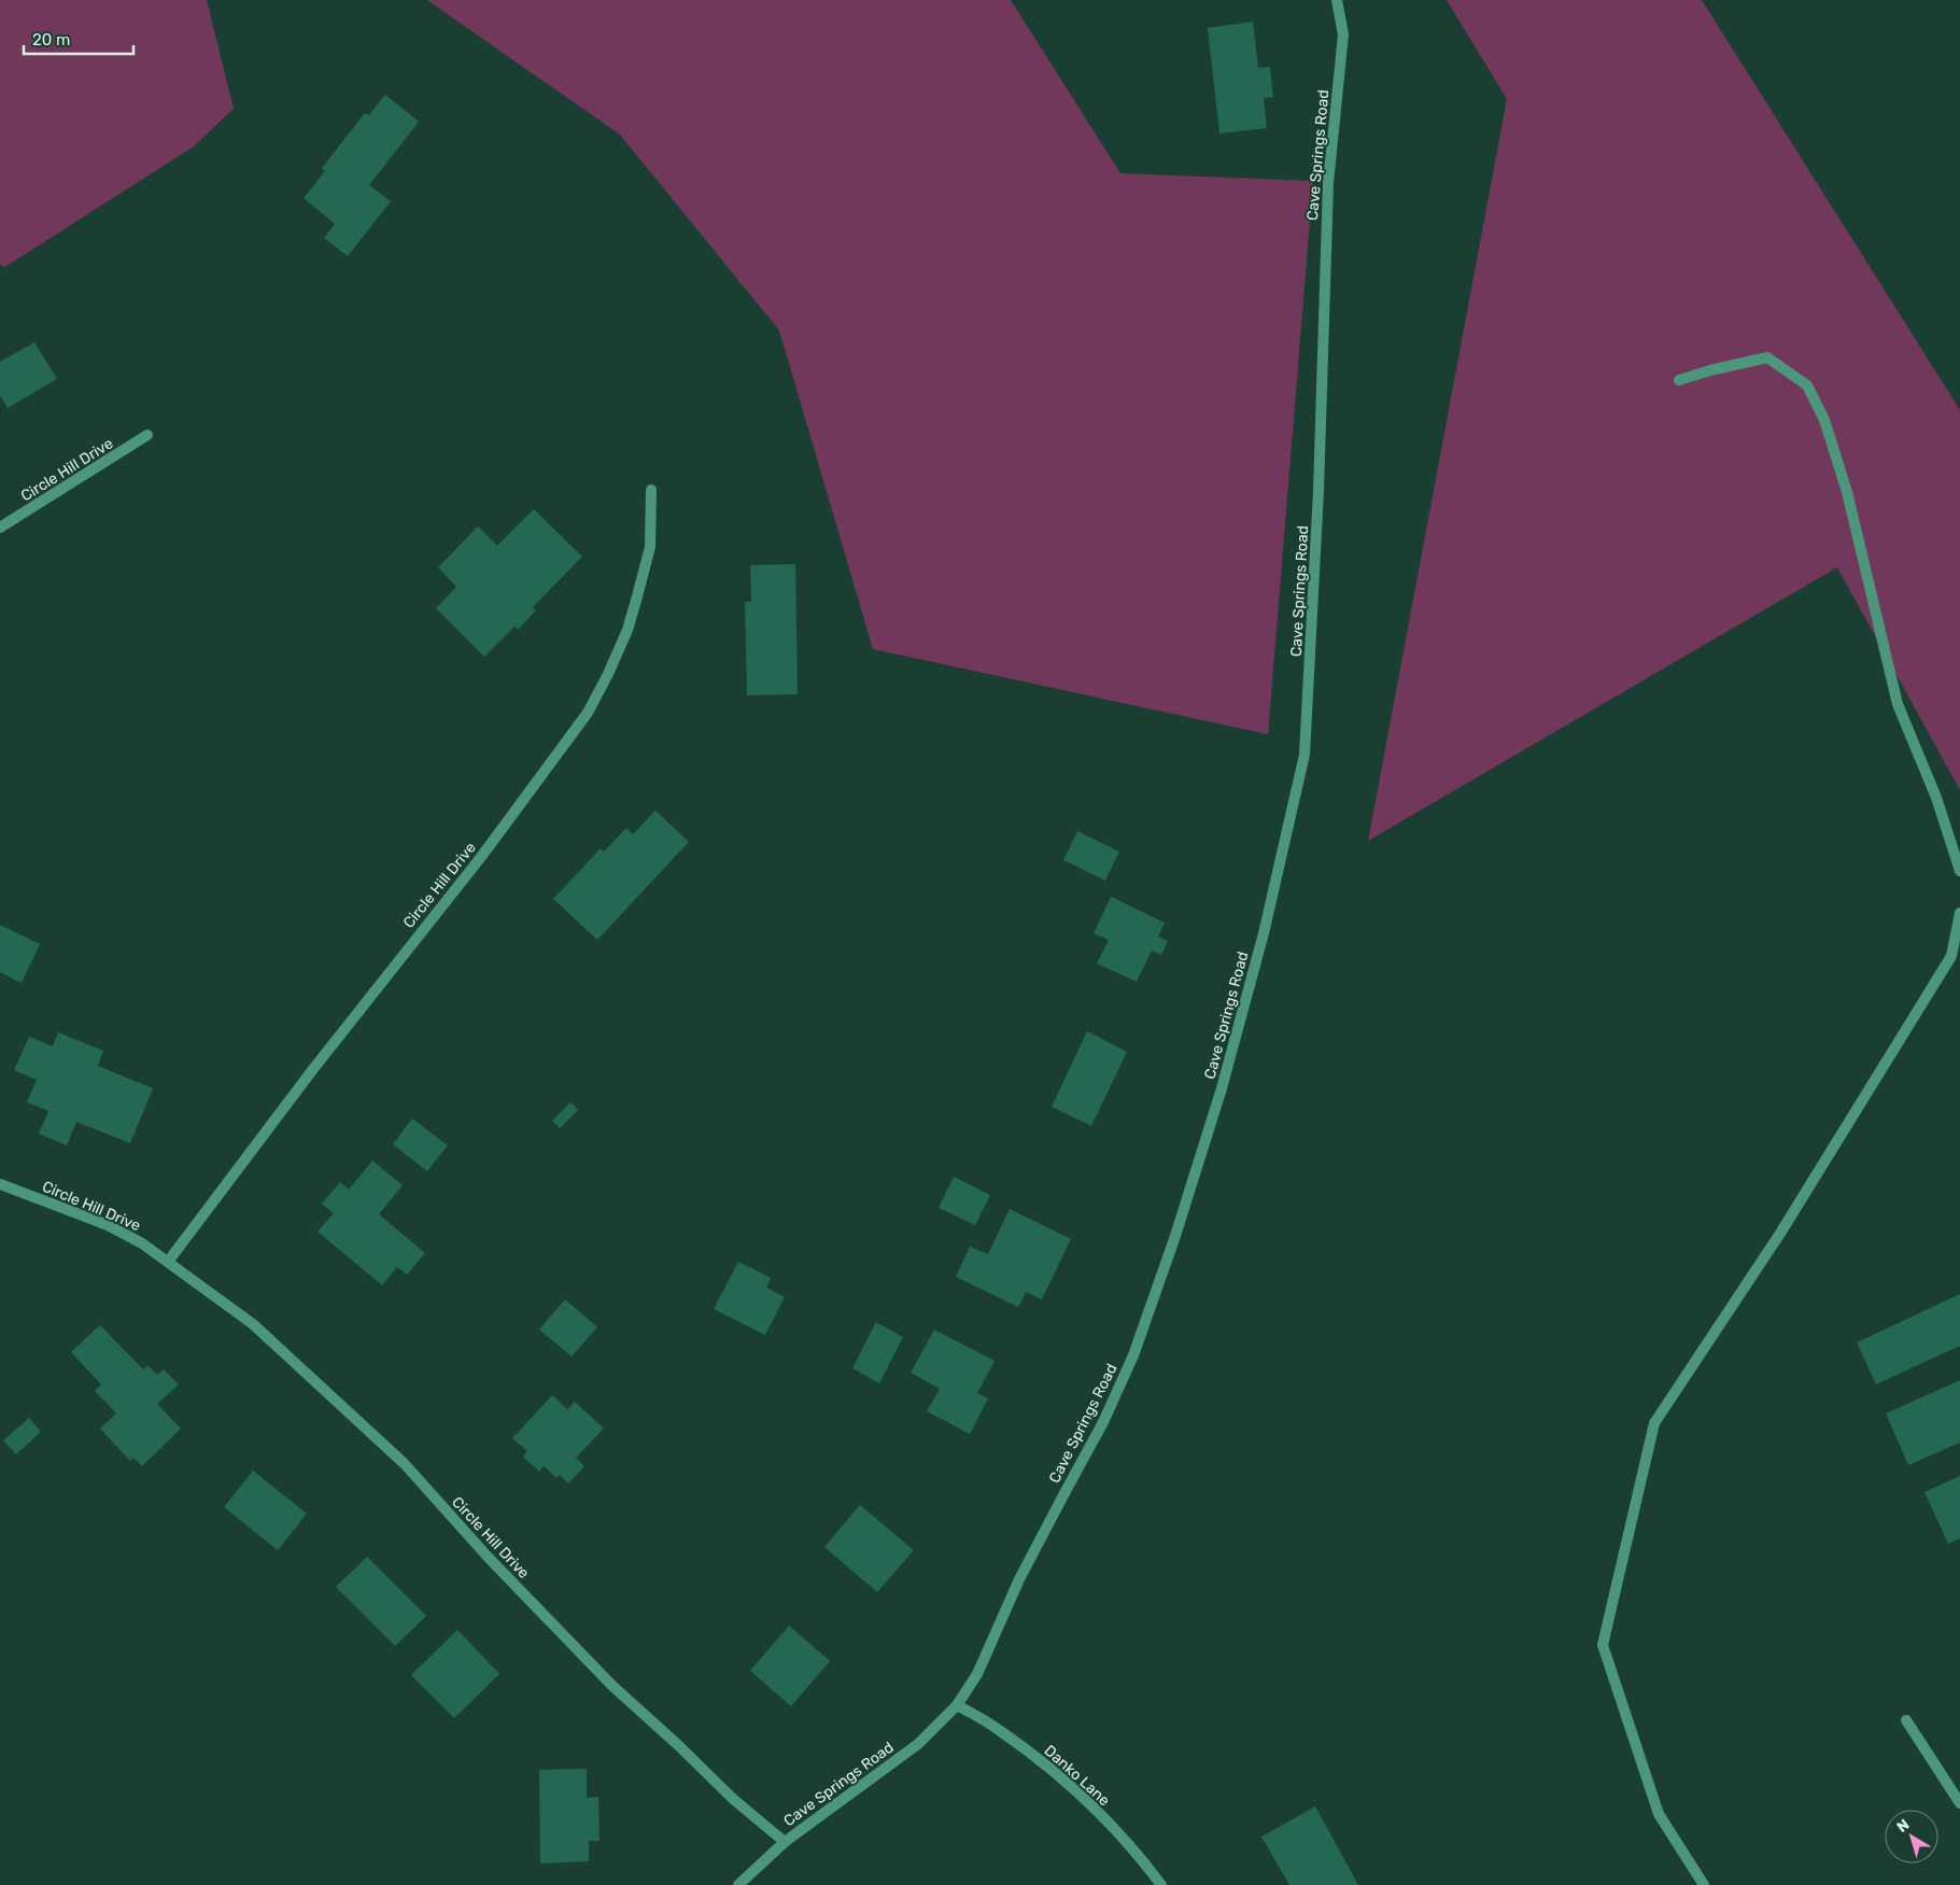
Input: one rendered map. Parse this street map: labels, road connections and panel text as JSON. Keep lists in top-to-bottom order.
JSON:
{
  "streets": {
    "street": ["Cave Springs Road", "Circle Hill Drive", "Danko Lane"]
  },
  "crossings": [
    ["Cave Springs Road", "Circle Hill Drive"],
    ["Cave Springs Road", "Danko Lane"]
  ],
  "scale_bar": "20 m",
  "north": "top left"
}
